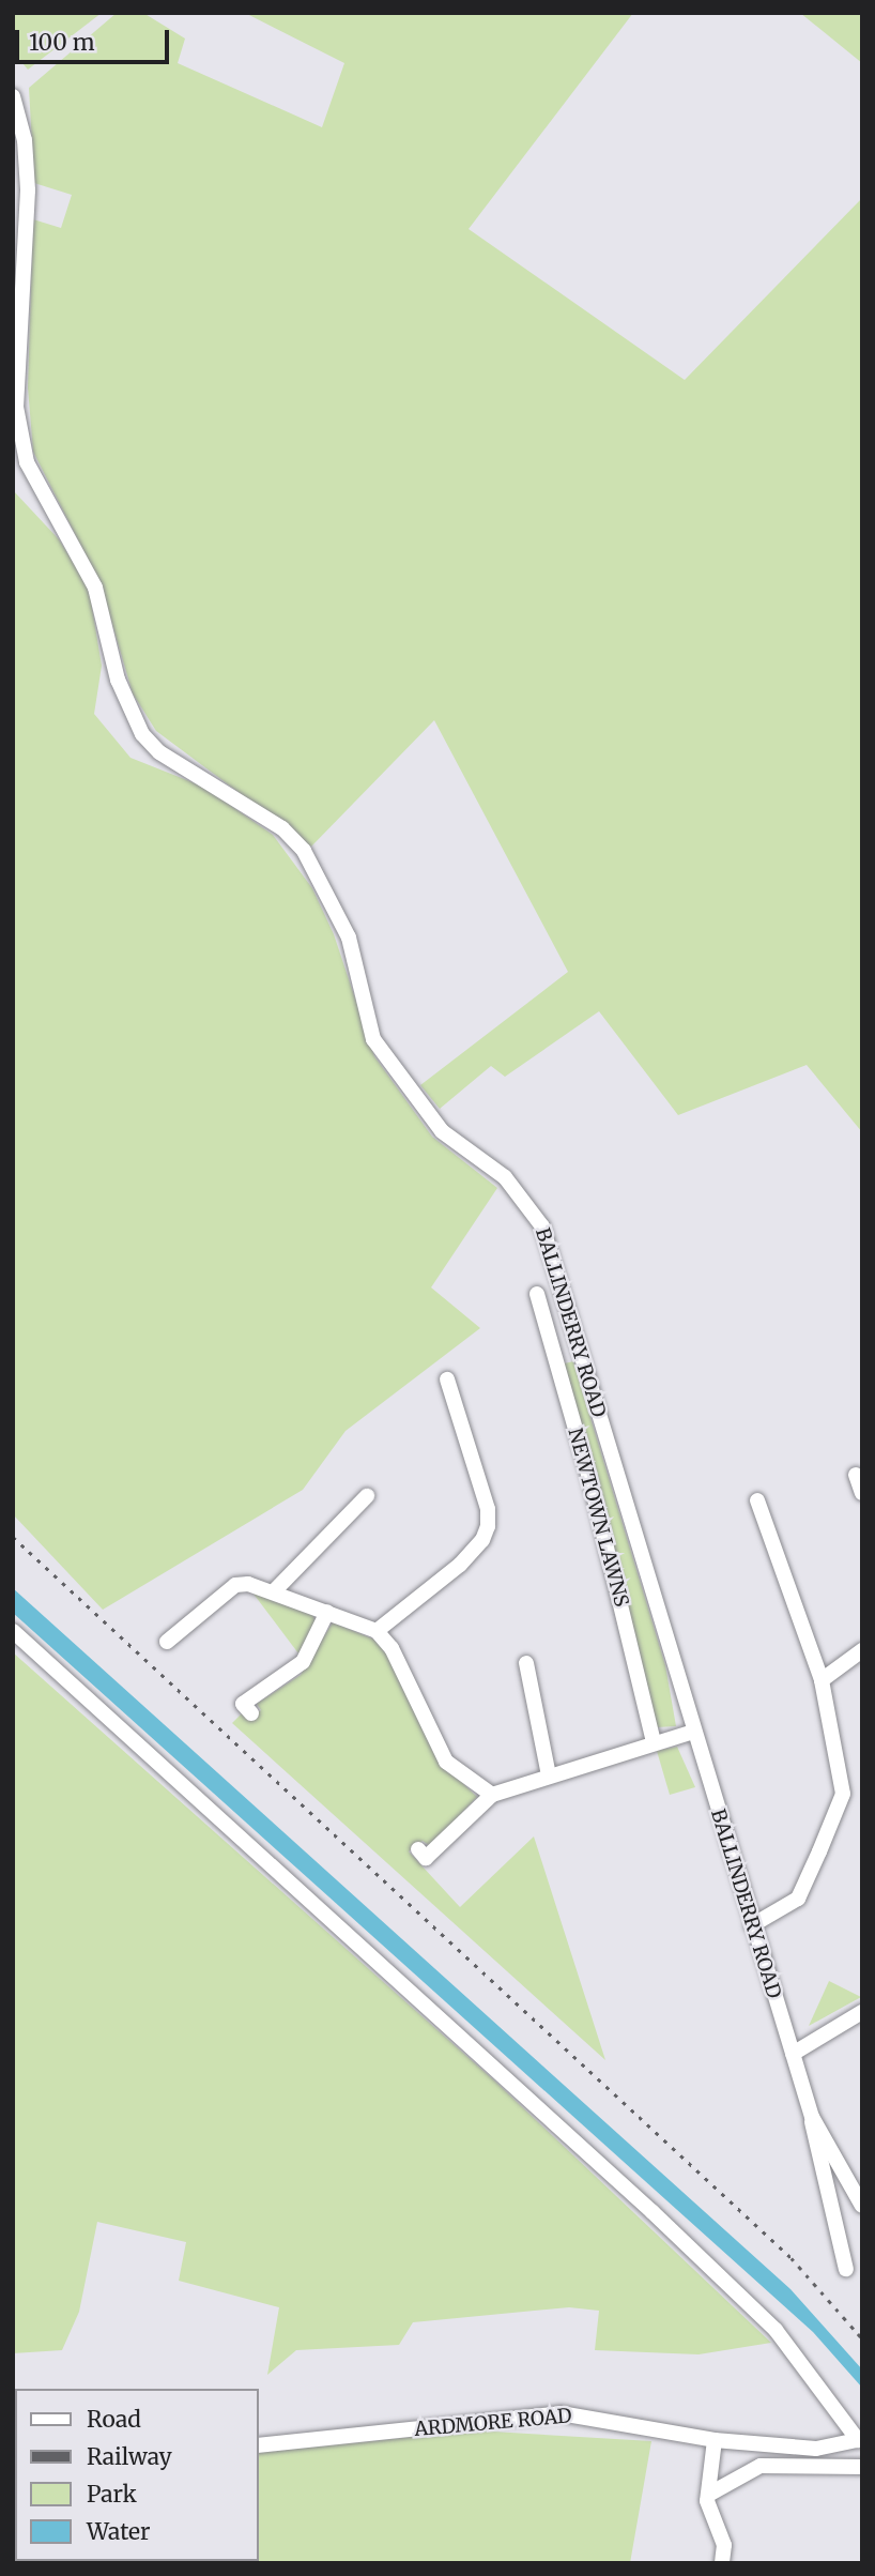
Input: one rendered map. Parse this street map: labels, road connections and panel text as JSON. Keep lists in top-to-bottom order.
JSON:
{
  "streets": {
    "street": ["BALLINDERRY ROAD", "NEWTOWN LAWNS", "ARDMORE ROAD"]
  },
  "legend": [
    "Road",
    "Railway",
    "Park",
    "Water"
  ],
  "scale_bar": "100 m"
}
